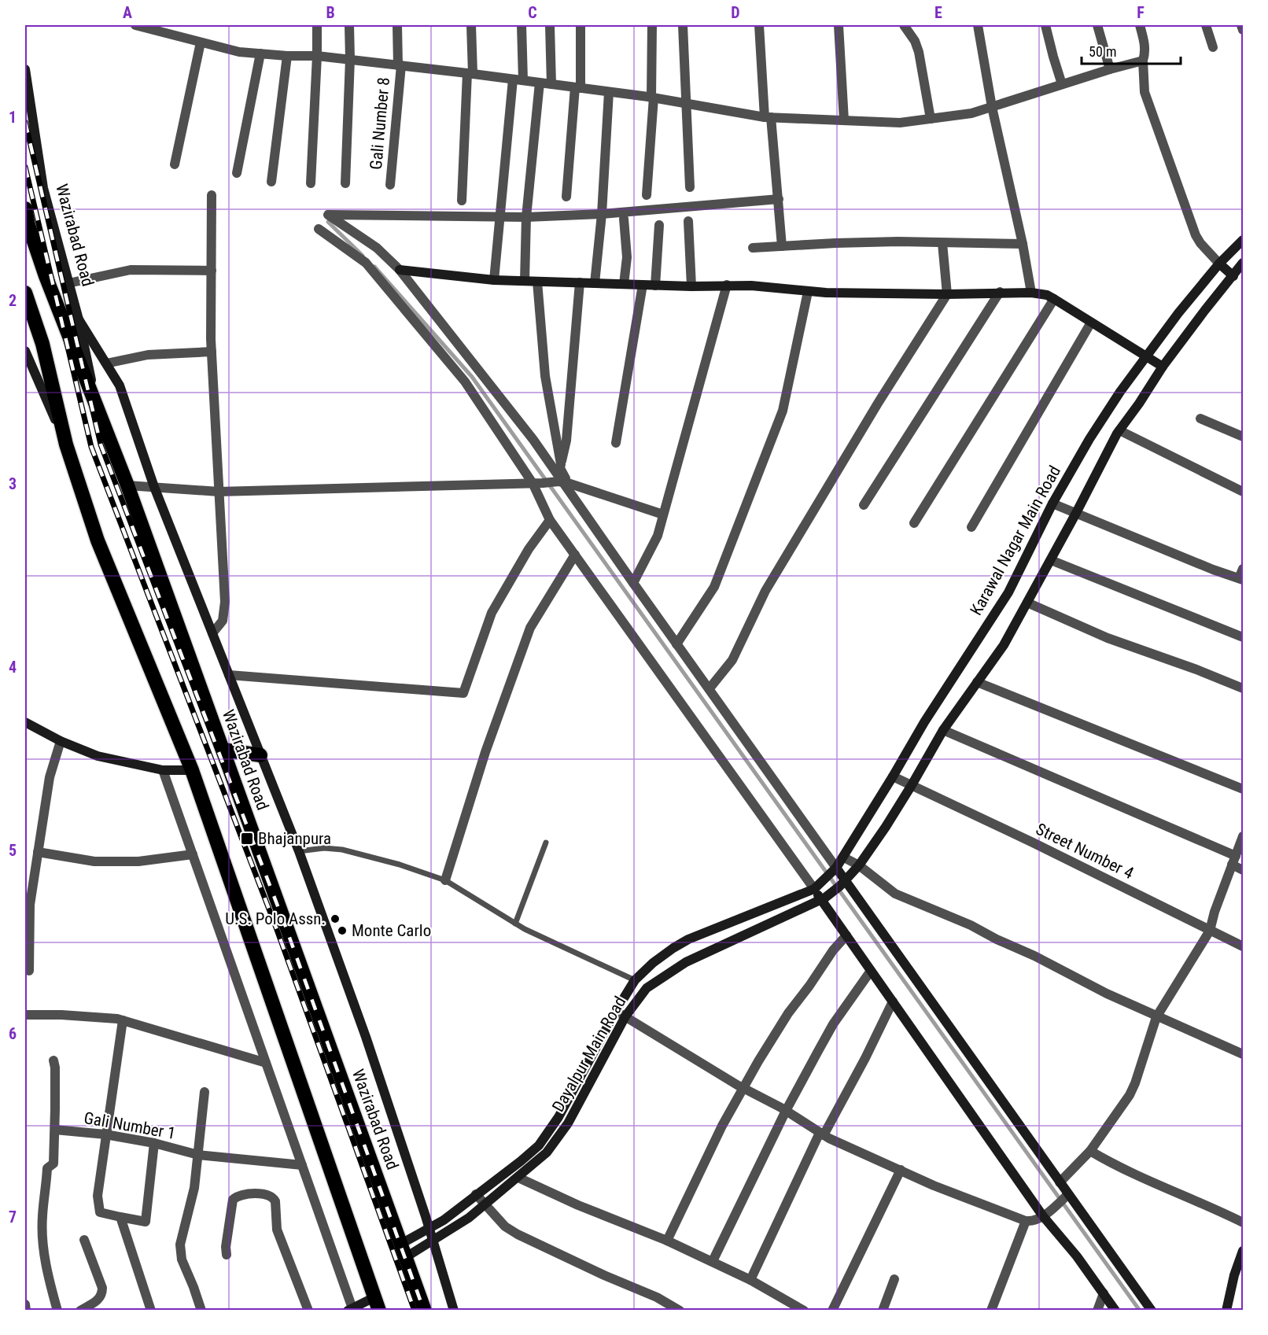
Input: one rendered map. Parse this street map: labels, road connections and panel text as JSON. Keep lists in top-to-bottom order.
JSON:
{
  "streets": {
    "highway": ["Wazirabad Road"],
    "street": [
      "Gali Number 8",
      "Karawal Nagar Main Road",
      "Street Number 4",
      "Dayalpur Main Road",
      "Gali Number 1"
    ]
  },
  "crossings": [
    ["Wazirabad Road", "Dayalpur Main Road"],
    ["Karawal Nagar Main Road", "Street Number 4"],
    ["Karawal Nagar Main Road", "Dayalpur Main Road"]
  ],
  "places": {
    "transit": ["Bhajanpura"],
    "other": ["U.S. Polo Assn.", "Monte Carlo"]
  },
  "scale_bar": "50 m",
  "grid": {
    "columns": [
      "A",
      "B",
      "C",
      "D",
      "E",
      "F"
    ],
    "rows": [
      "1",
      "2",
      "3",
      "4",
      "5",
      "6",
      "7"
    ]
  }
}
